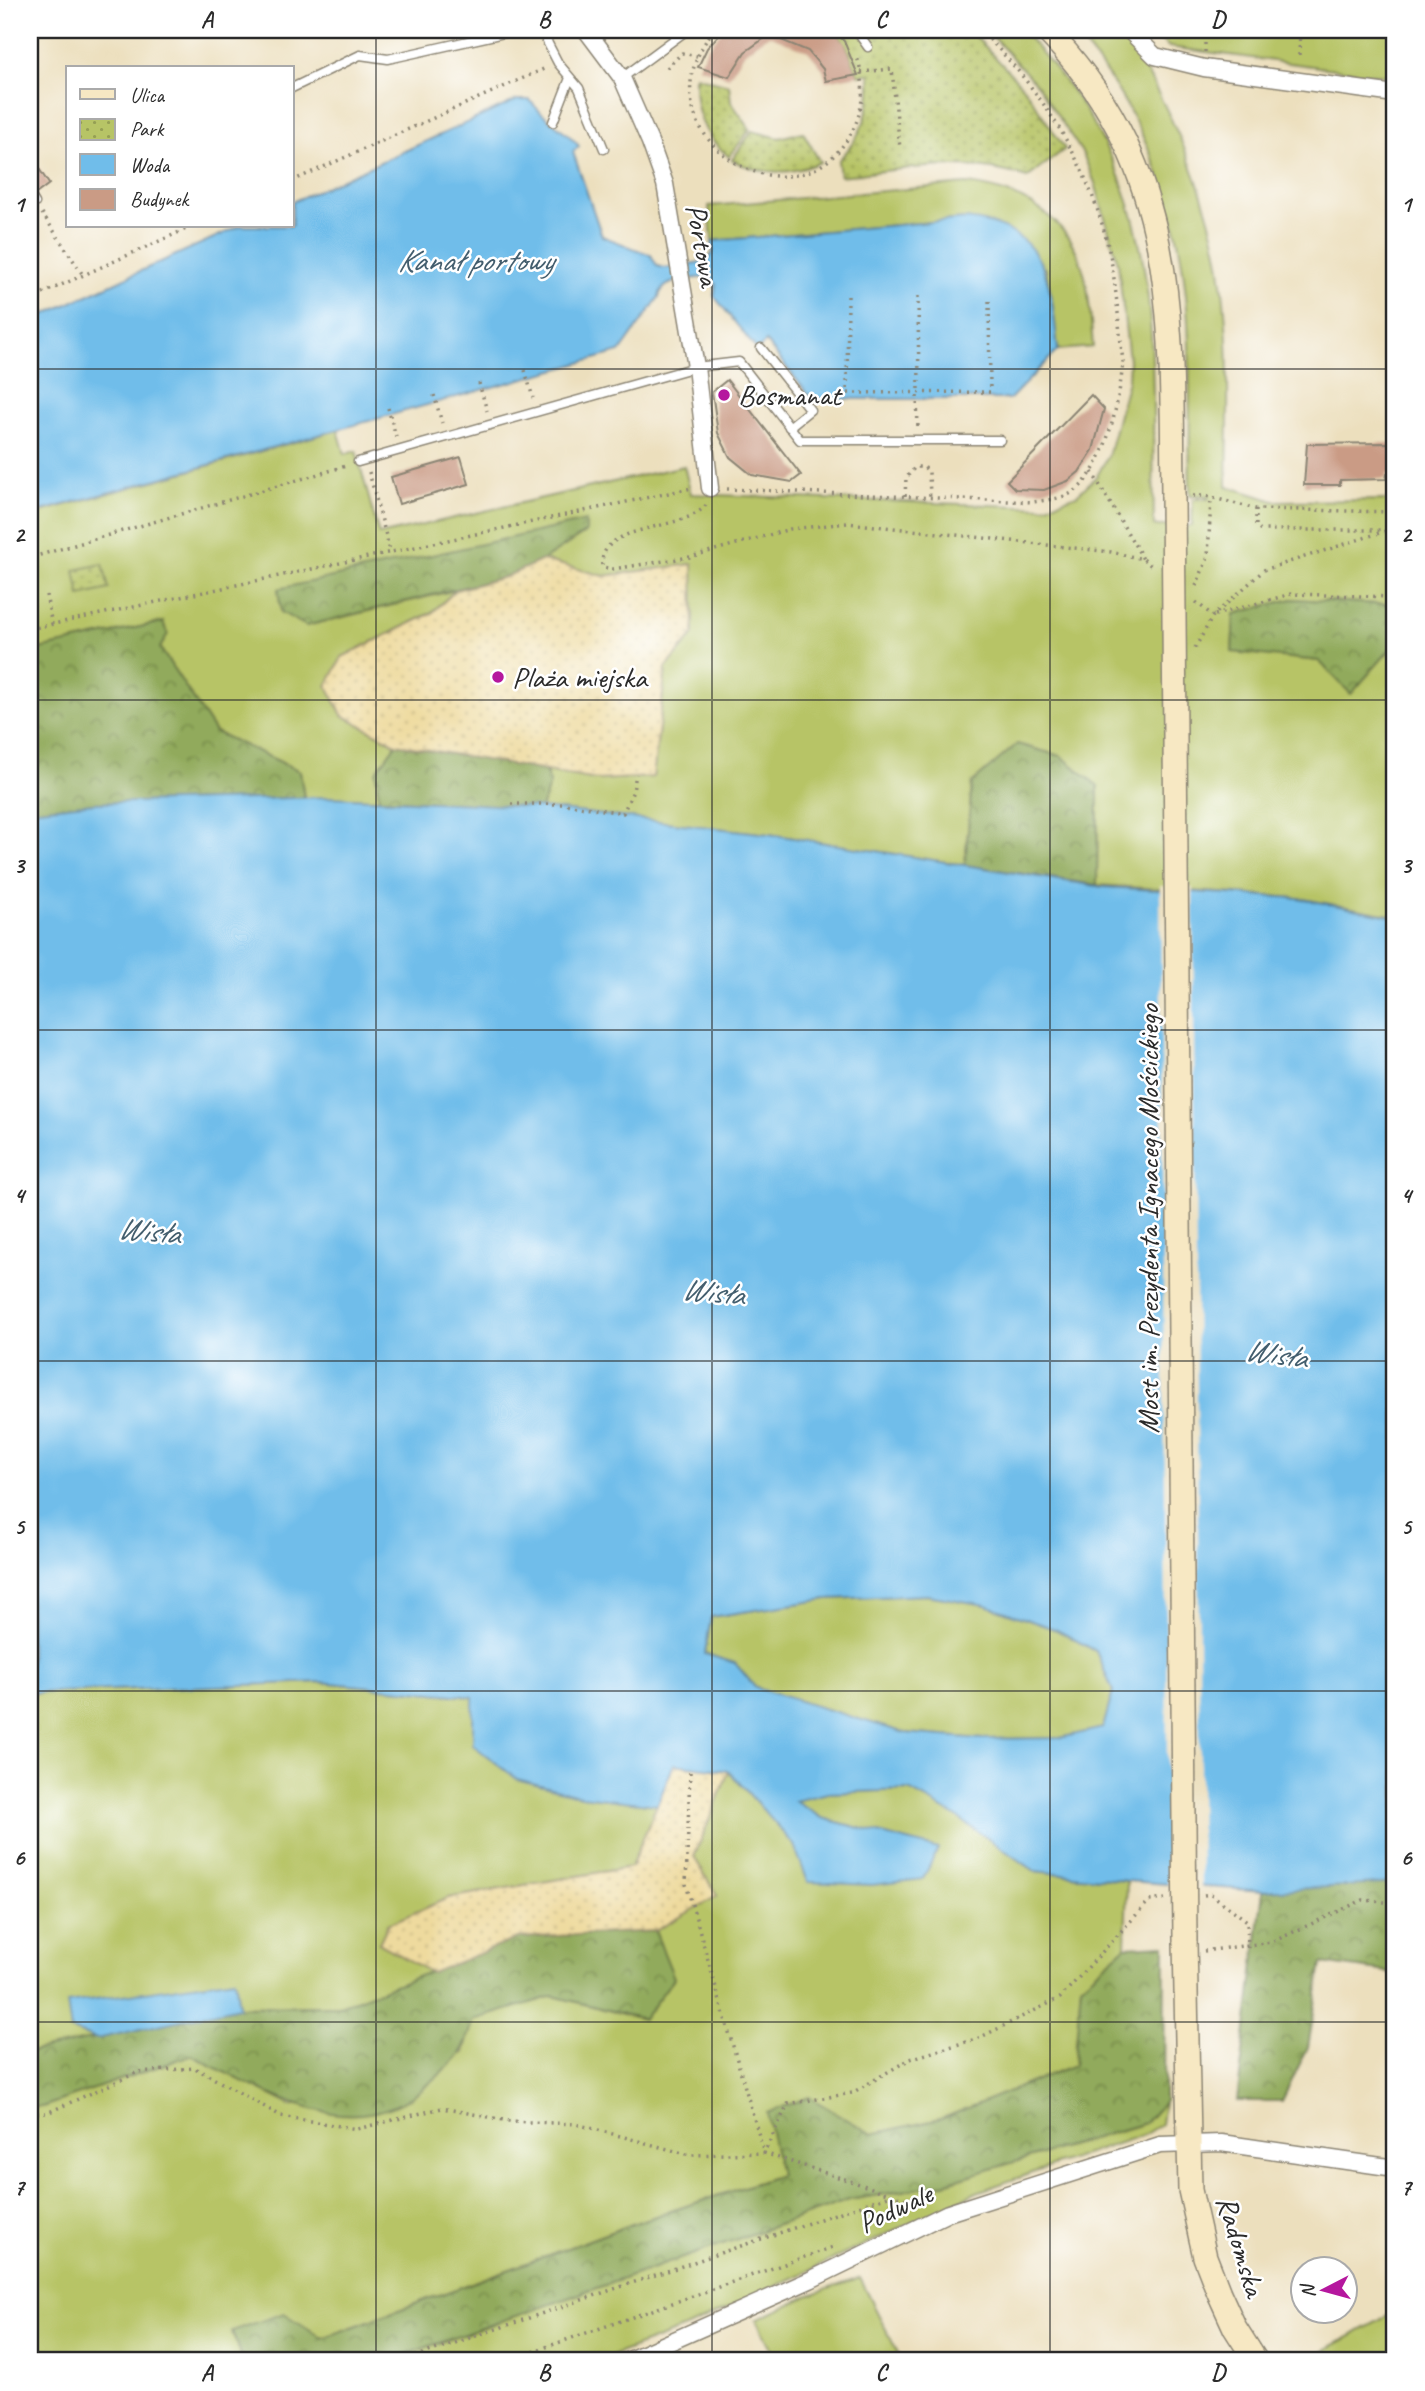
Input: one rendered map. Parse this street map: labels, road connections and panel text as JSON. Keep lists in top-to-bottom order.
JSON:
{
  "streets": {
    "main road": ["Most im. Prezydenta Ignacego Mościckiego", "Radomska"],
    "street": ["Portowa", "Podwale"]
  },
  "crossings": [
    ["Most im. Prezydenta Ignacego Mościckiego", "Radomska"],
    ["Podwale", "Radomska"]
  ],
  "water": ["Kanał portowy", "Wisła"],
  "places": ["Bosmanat", "Plaża miejska"],
  "legend": [
    "Ulica",
    "Park",
    "Woda",
    "Budynek"
  ],
  "north": "left",
  "grid": {
    "columns": [
      "A",
      "B",
      "C",
      "D"
    ],
    "rows": [
      "1",
      "2",
      "3",
      "4",
      "5",
      "6",
      "7"
    ]
  }
}
